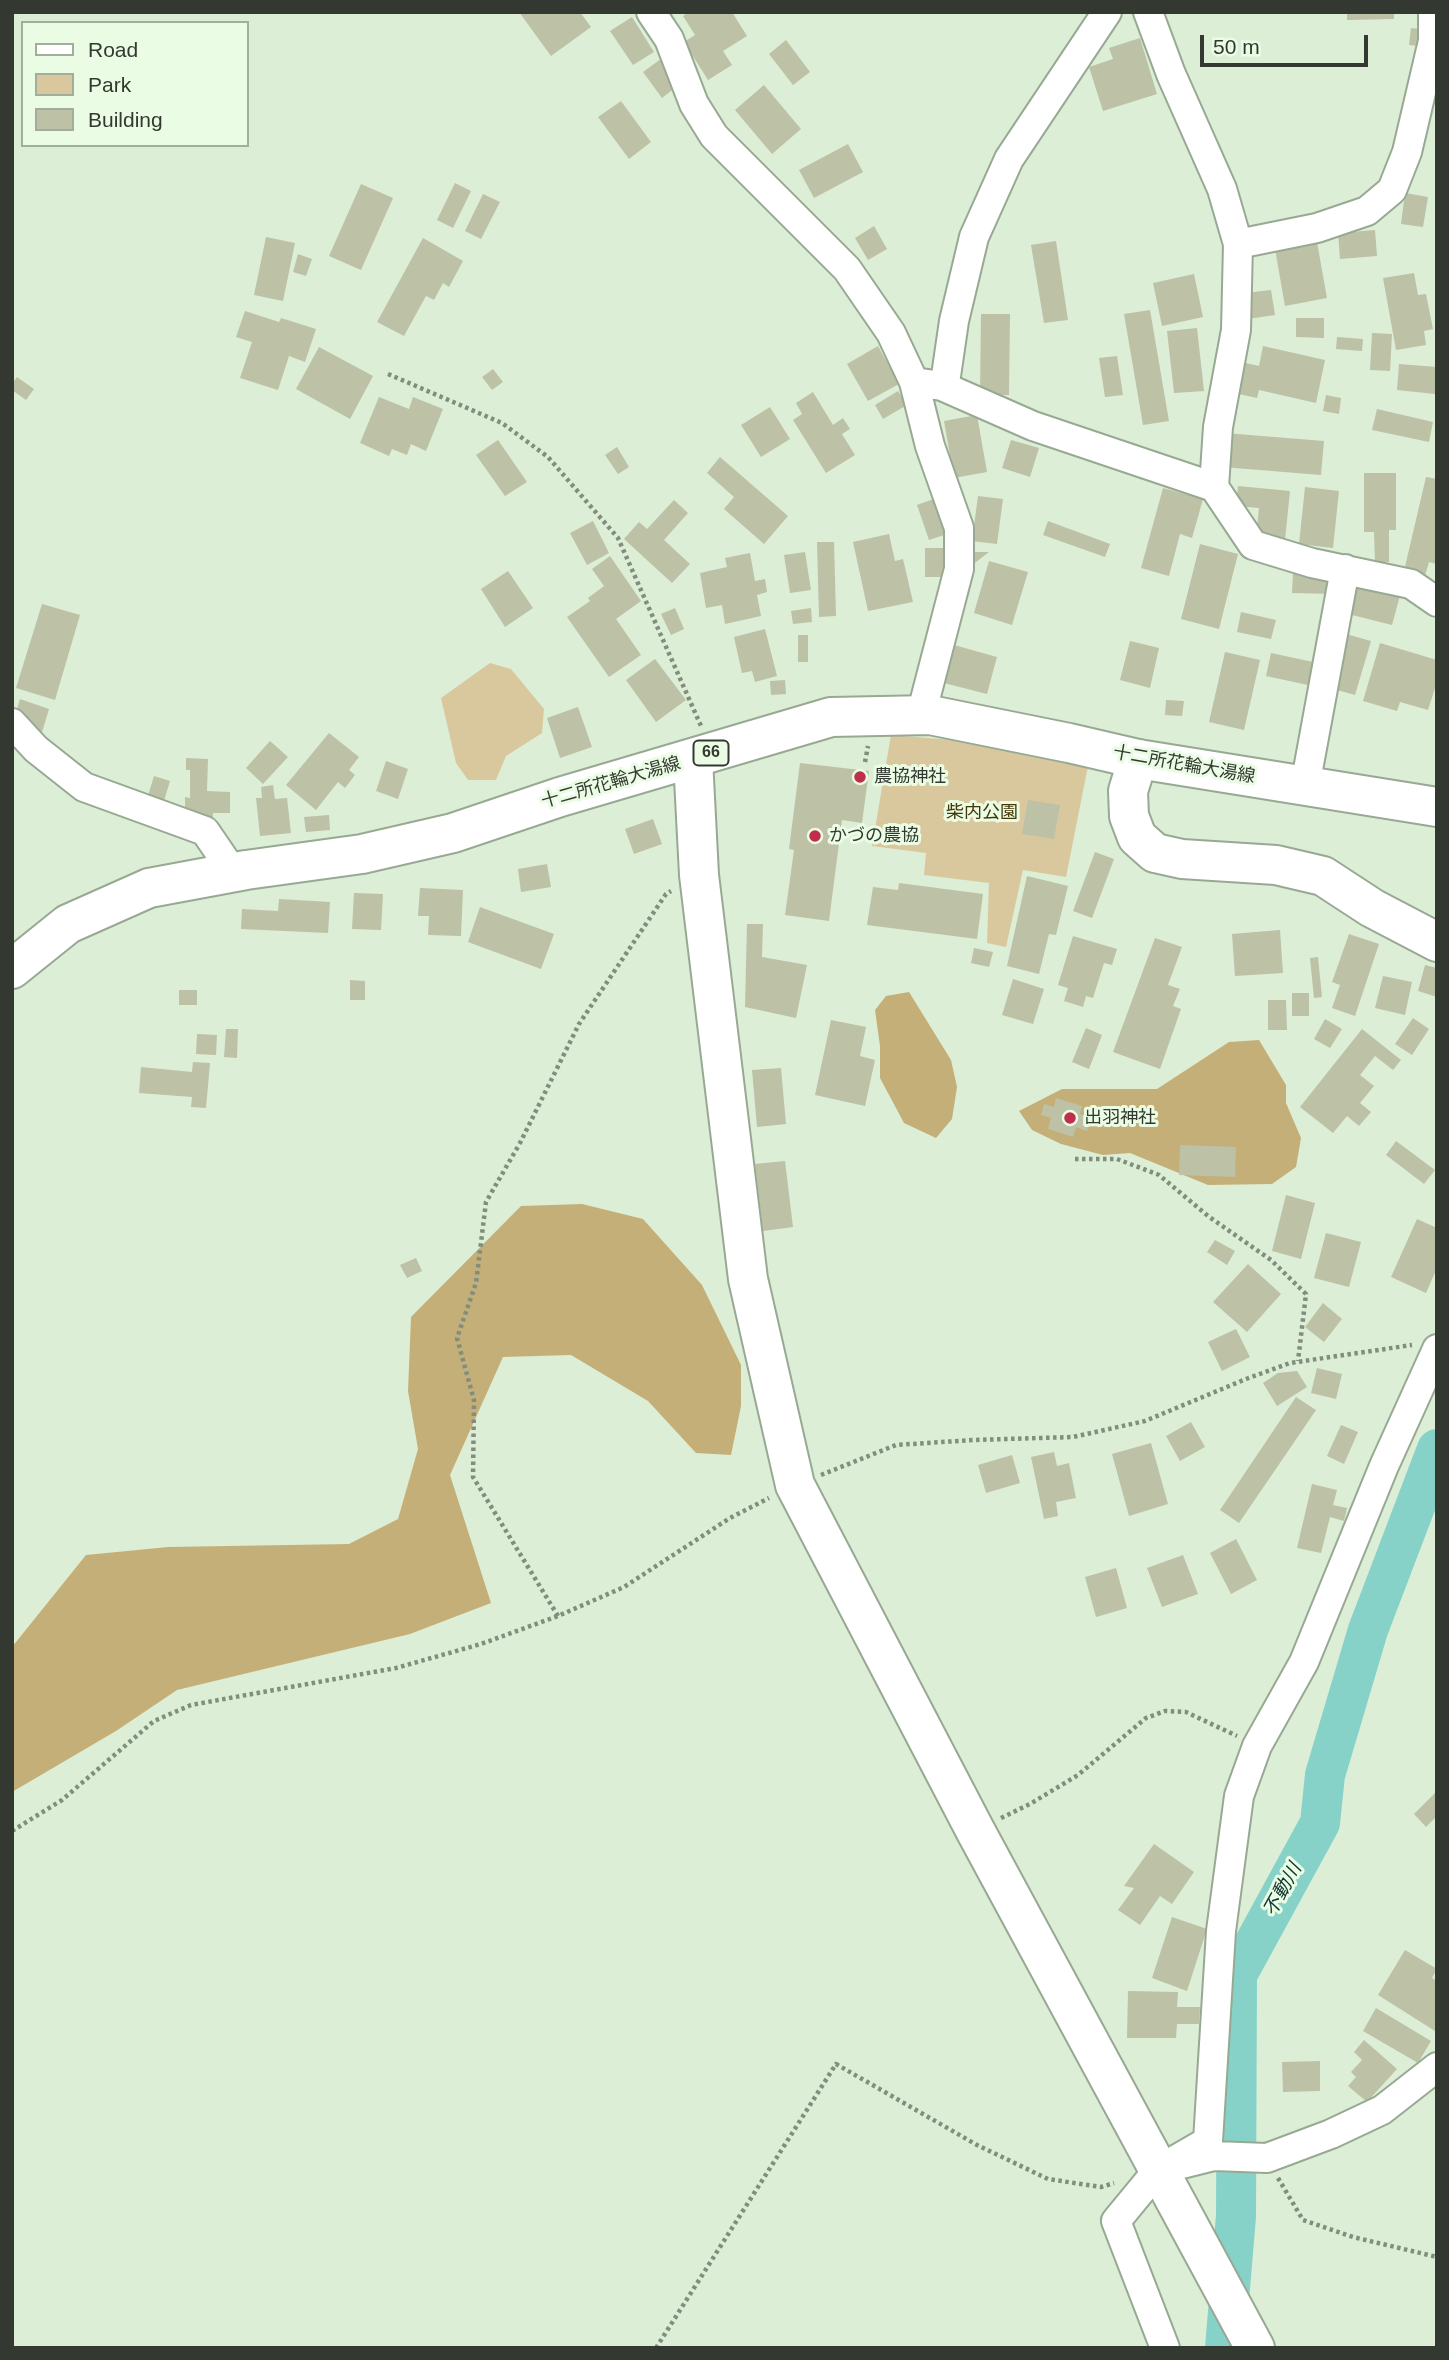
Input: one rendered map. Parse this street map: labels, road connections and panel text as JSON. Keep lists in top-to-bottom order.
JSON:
{
  "streets": {
    "street": ["66", "十二所花輪大湯線"]
  },
  "water": ["不動川"],
  "parks": ["柴内公園"],
  "places": ["農協神社", "かづの農協", "出羽神社"],
  "legend": ["Road", "Park", "Building"],
  "scale_bar": "50 m"
}
